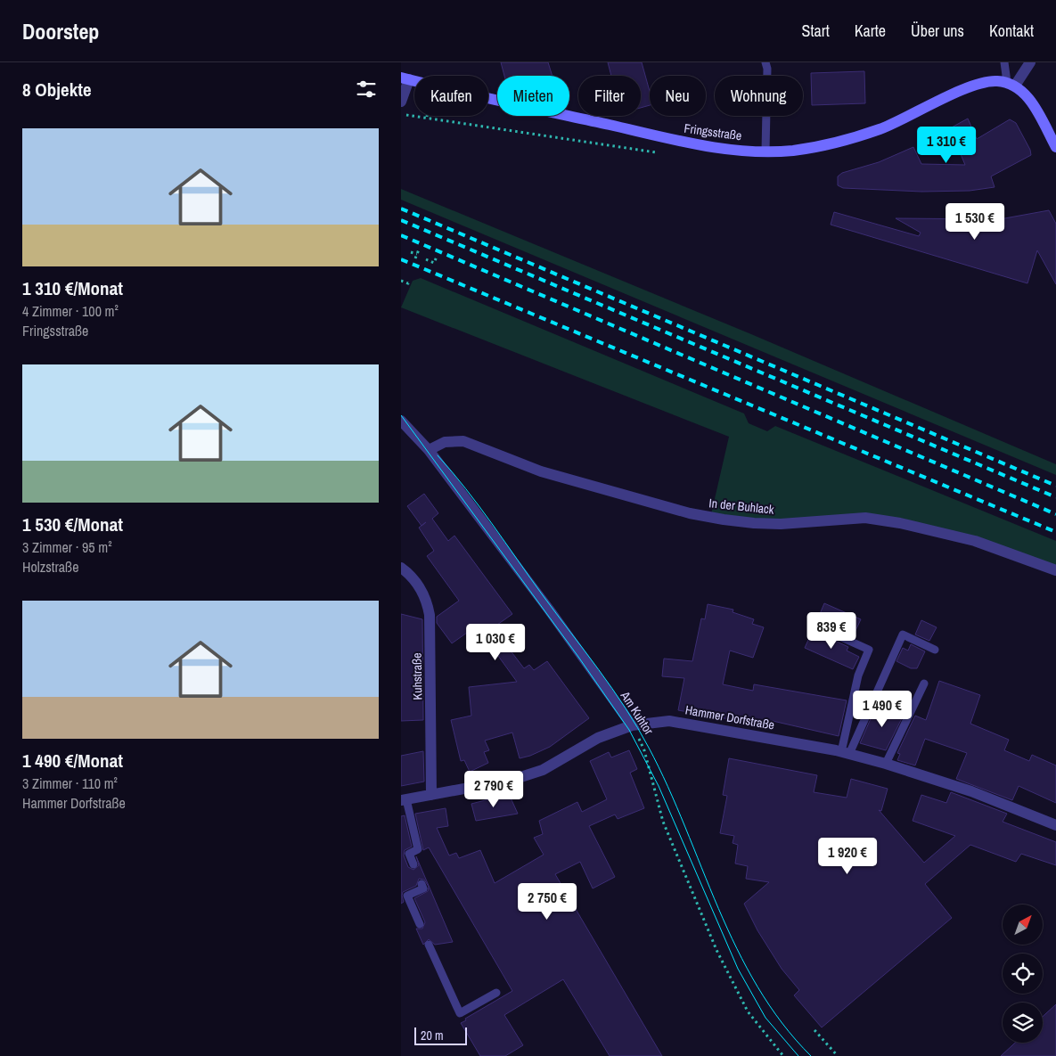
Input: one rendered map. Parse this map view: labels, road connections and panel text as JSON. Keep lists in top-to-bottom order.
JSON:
{
  "streets": {
    "street": [
      "Fringsstraße",
      "In der Buhlack",
      "Kuhstraße",
      "Am Kuhtor",
      "Hammer Dorfstraße"
    ]
  },
  "crossings": [
    ["In der Buhlack", "Am Kuhtor"],
    ["Kuhstraße", "Hammer Dorfstraße"],
    ["Am Kuhtor", "Hammer Dorfstraße"]
  ],
  "scale_bar": "20 m",
  "north": "top right",
  "page": {
    "header": "Doorstep",
    "nav": [
      "Start",
      "Karte",
      "Über uns",
      "Kontakt"
    ],
    "heading": "8 Objekte",
    "chip": [
      "Kaufen",
      "Mieten",
      "Filter",
      "Neu",
      "Wohnung"
    ],
    "list": [
      {
        "name": "1 310 €/Monat",
        "note": "4 Zimmer · 100 m² · Fringsstraße"
      },
      {
        "name": "1 530 €/Monat",
        "note": "3 Zimmer · 95 m² · Holzstraße"
      },
      {
        "name": "1 490 €/Monat",
        "note": "3 Zimmer · 110 m² · Hammer Dorfstraße"
      }
    ],
    "price": [
      "1 310 €",
      "1 530 €",
      "839 €",
      "1 030 €",
      "1 490 €",
      "2 790 €",
      "1 920 €",
      "2 750 €"
    ],
    "scale": "20 m"
  }
}
